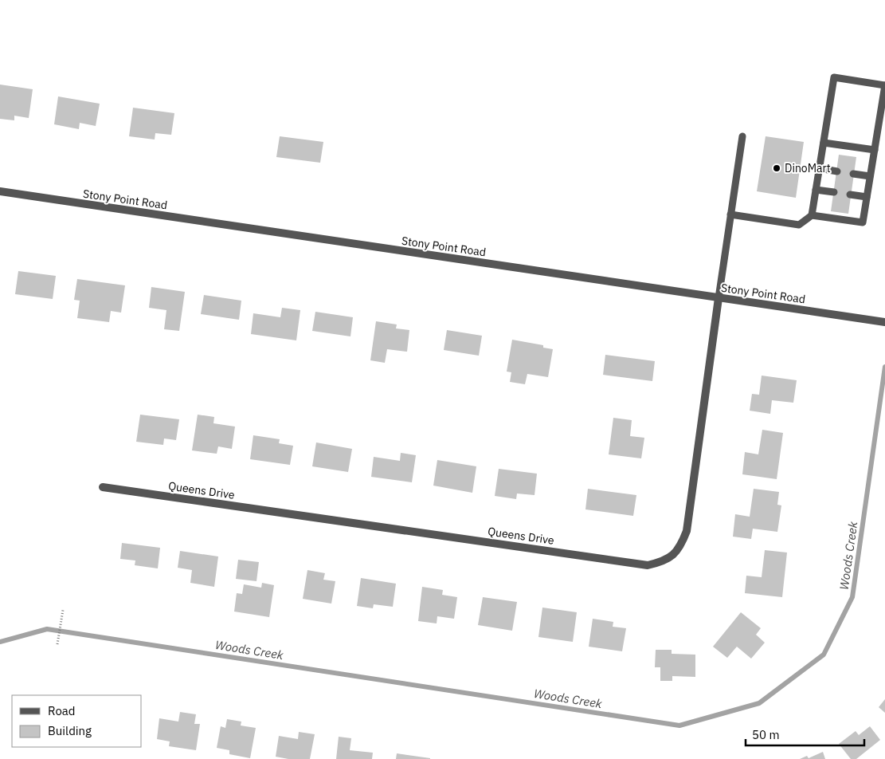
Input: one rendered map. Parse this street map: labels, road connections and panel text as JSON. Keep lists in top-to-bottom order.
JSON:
{
  "streets": {
    "street": ["Stony Point Road", "Queens Drive"]
  },
  "crossings": [
    ["Stony Point Road", "Queens Drive"]
  ],
  "water": ["Woods Creek"],
  "places": ["DinoMart"],
  "legend": ["Road", "Building"],
  "scale_bar": "50 m"
}
